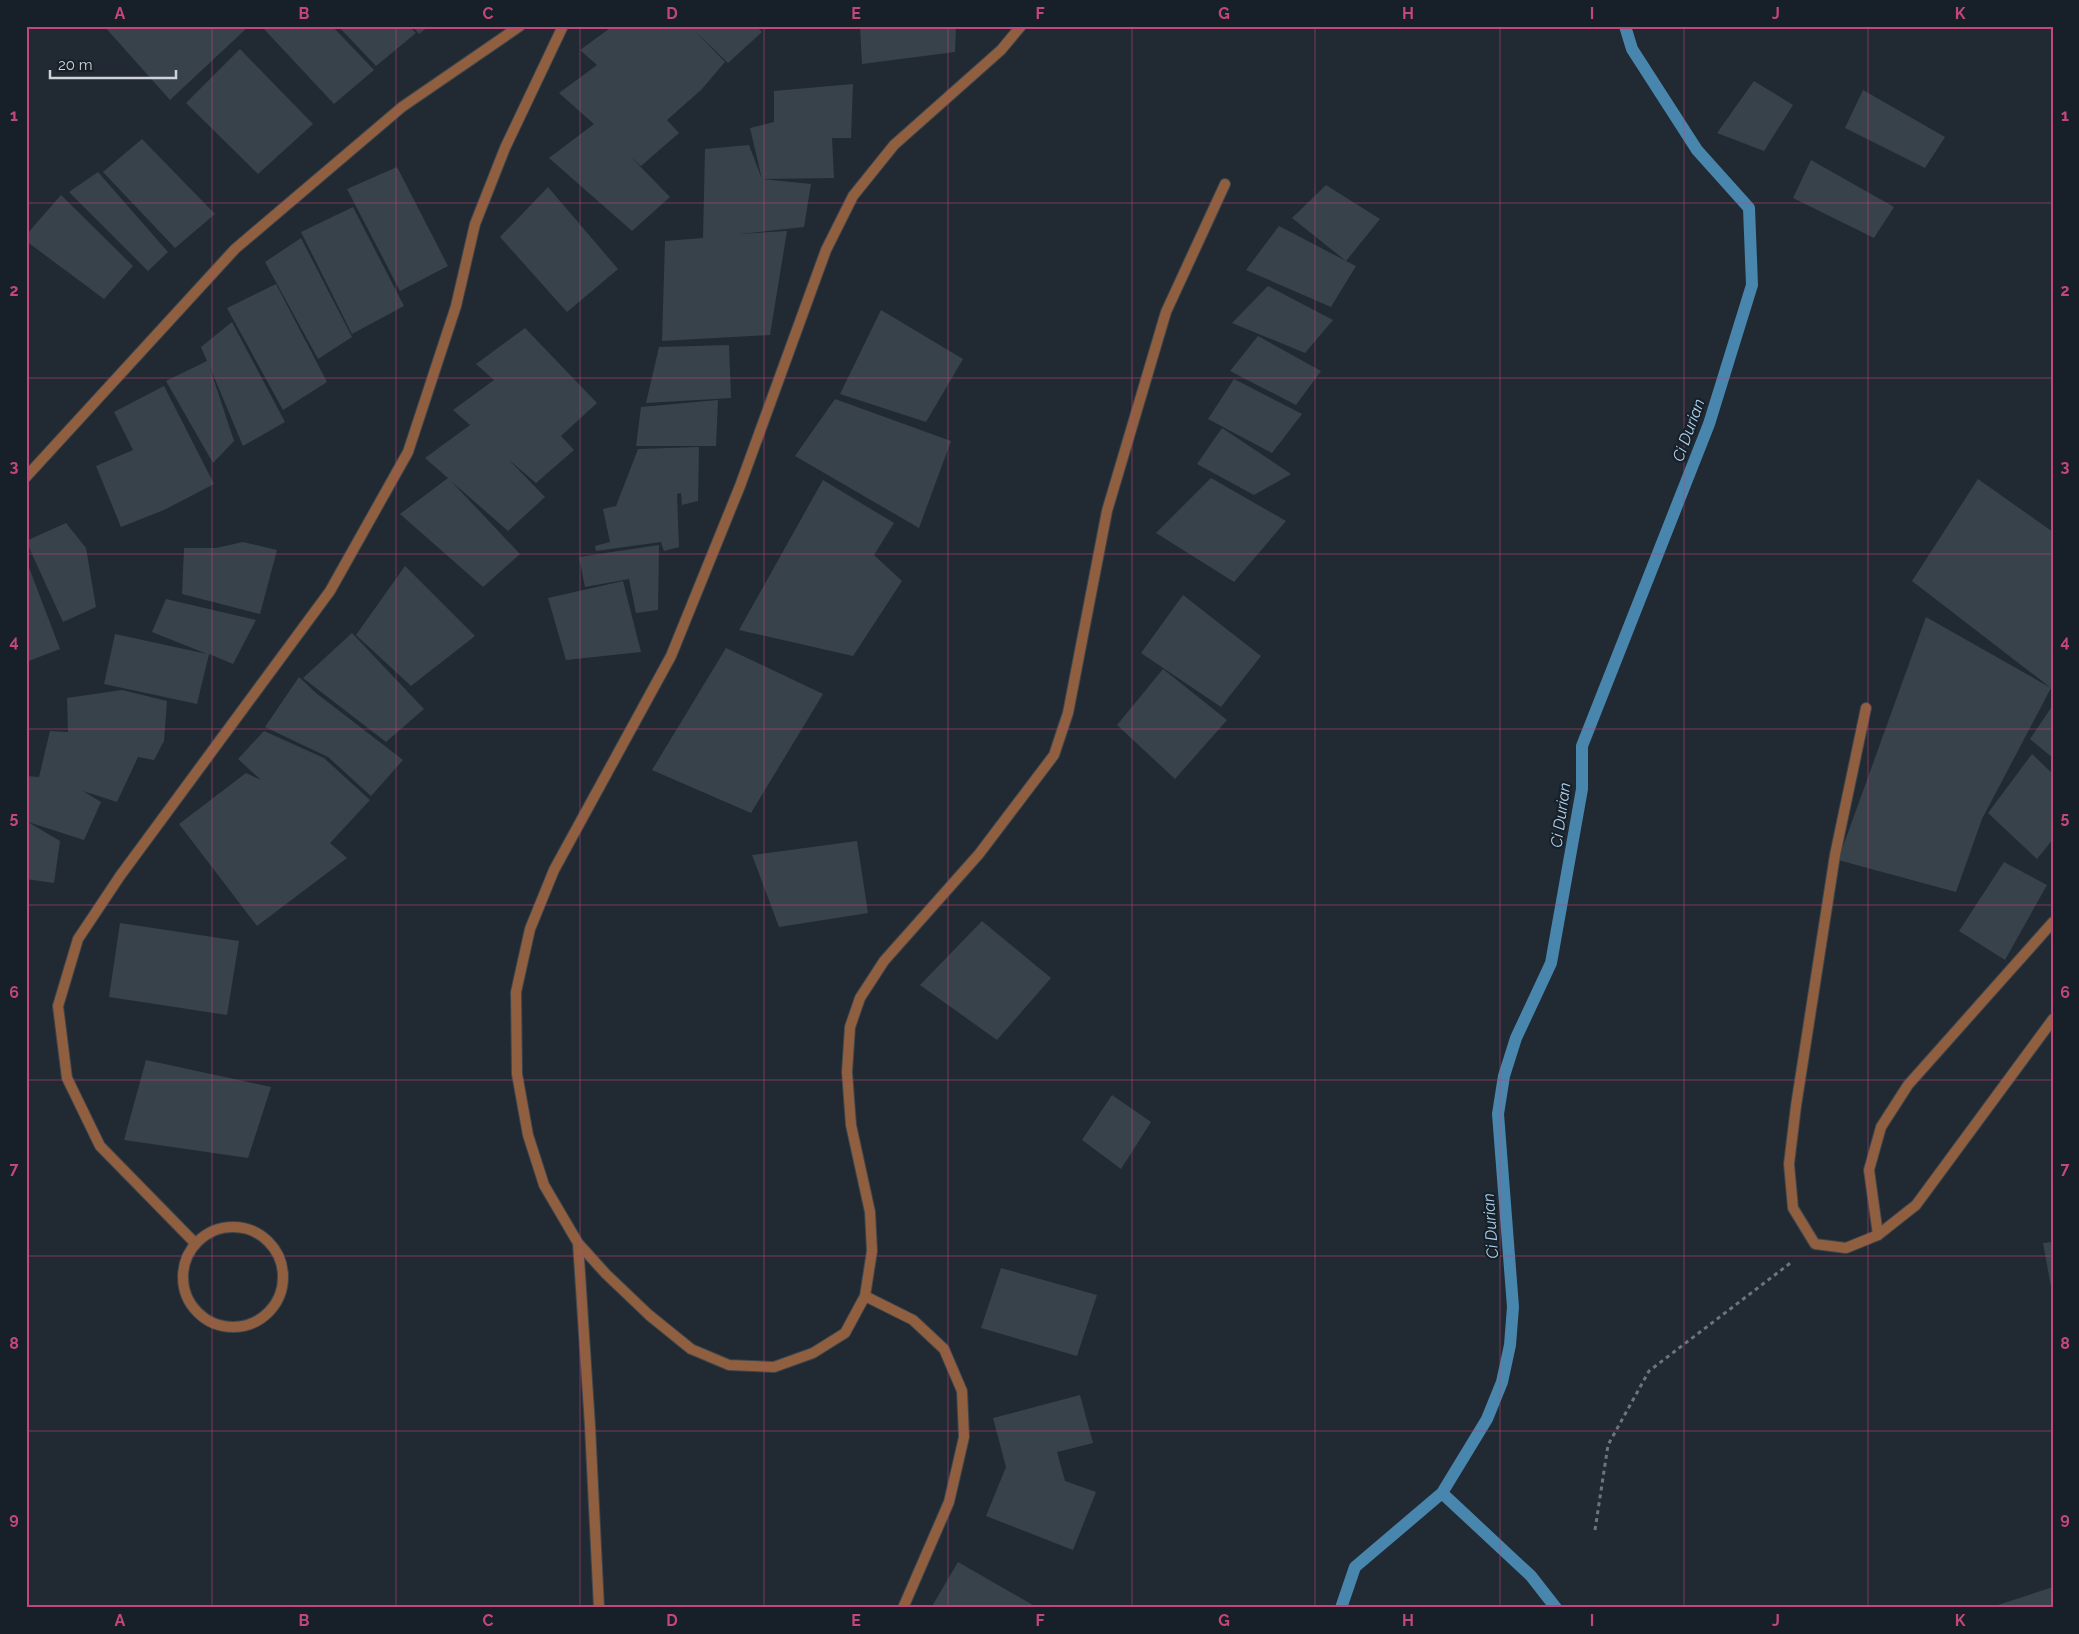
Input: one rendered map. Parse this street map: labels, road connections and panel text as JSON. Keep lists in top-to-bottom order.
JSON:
{
  "water": ["Ci Durian"],
  "scale_bar": "20 m",
  "grid": {
    "columns": [
      "A",
      "B",
      "C",
      "D",
      "E",
      "F",
      "G",
      "H",
      "I",
      "J",
      "K"
    ],
    "rows": [
      "1",
      "2",
      "3",
      "4",
      "5",
      "6",
      "7",
      "8",
      "9"
    ]
  }
}
